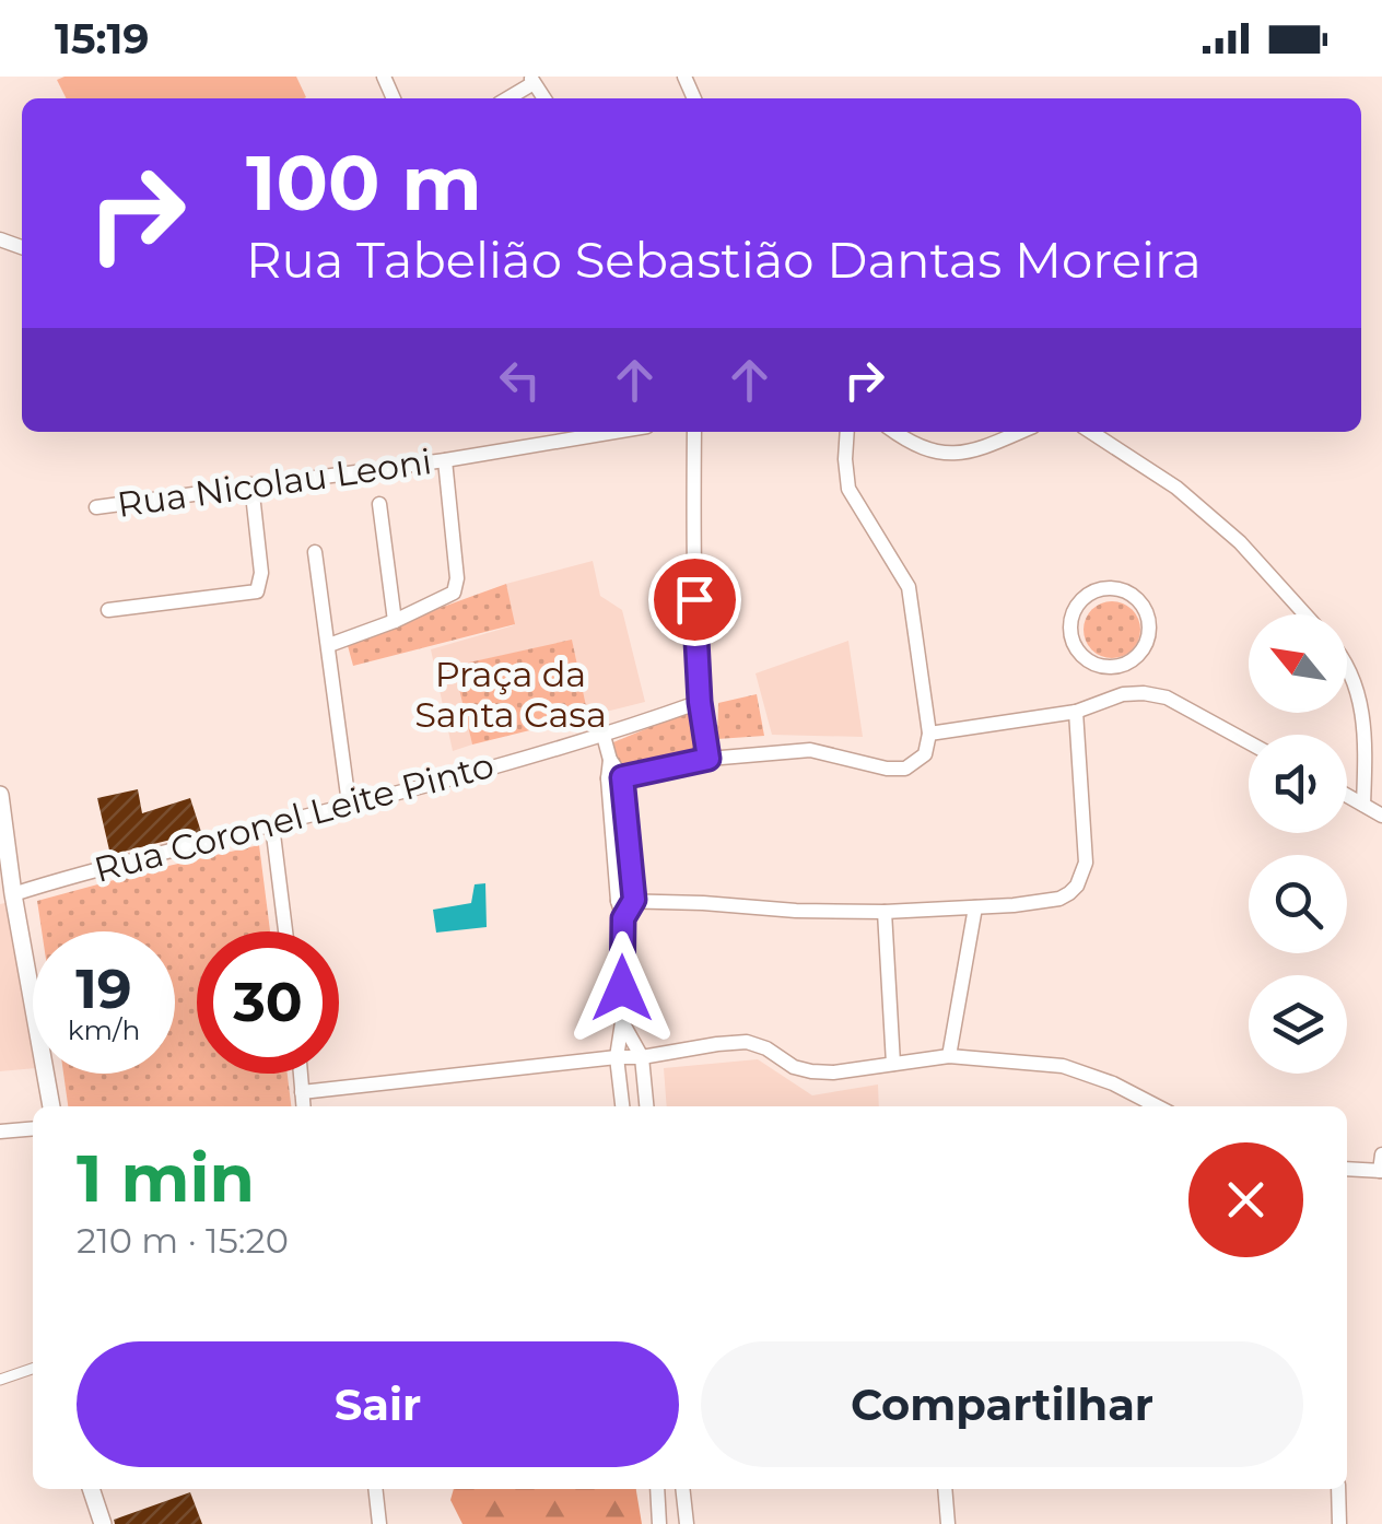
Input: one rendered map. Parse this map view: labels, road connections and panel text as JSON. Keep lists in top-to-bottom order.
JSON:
{
  "streets": {
    "street": ["Rua Nicolau Leoni", "Rua Coronel Leite Pinto"]
  },
  "parks": ["Praça da Santa Casa"],
  "north": "top left",
  "page": {
    "status": "15:19",
    "turn": ["100 m", "Rua Tabelião Sebastião Dantas Moreira"],
    "speed": "19 km/h",
    "limit": "30",
    "heading": ["1 min", "210 m · 15:20"],
    "buttons": ["Sair", "Compartilhar"]
  }
}
